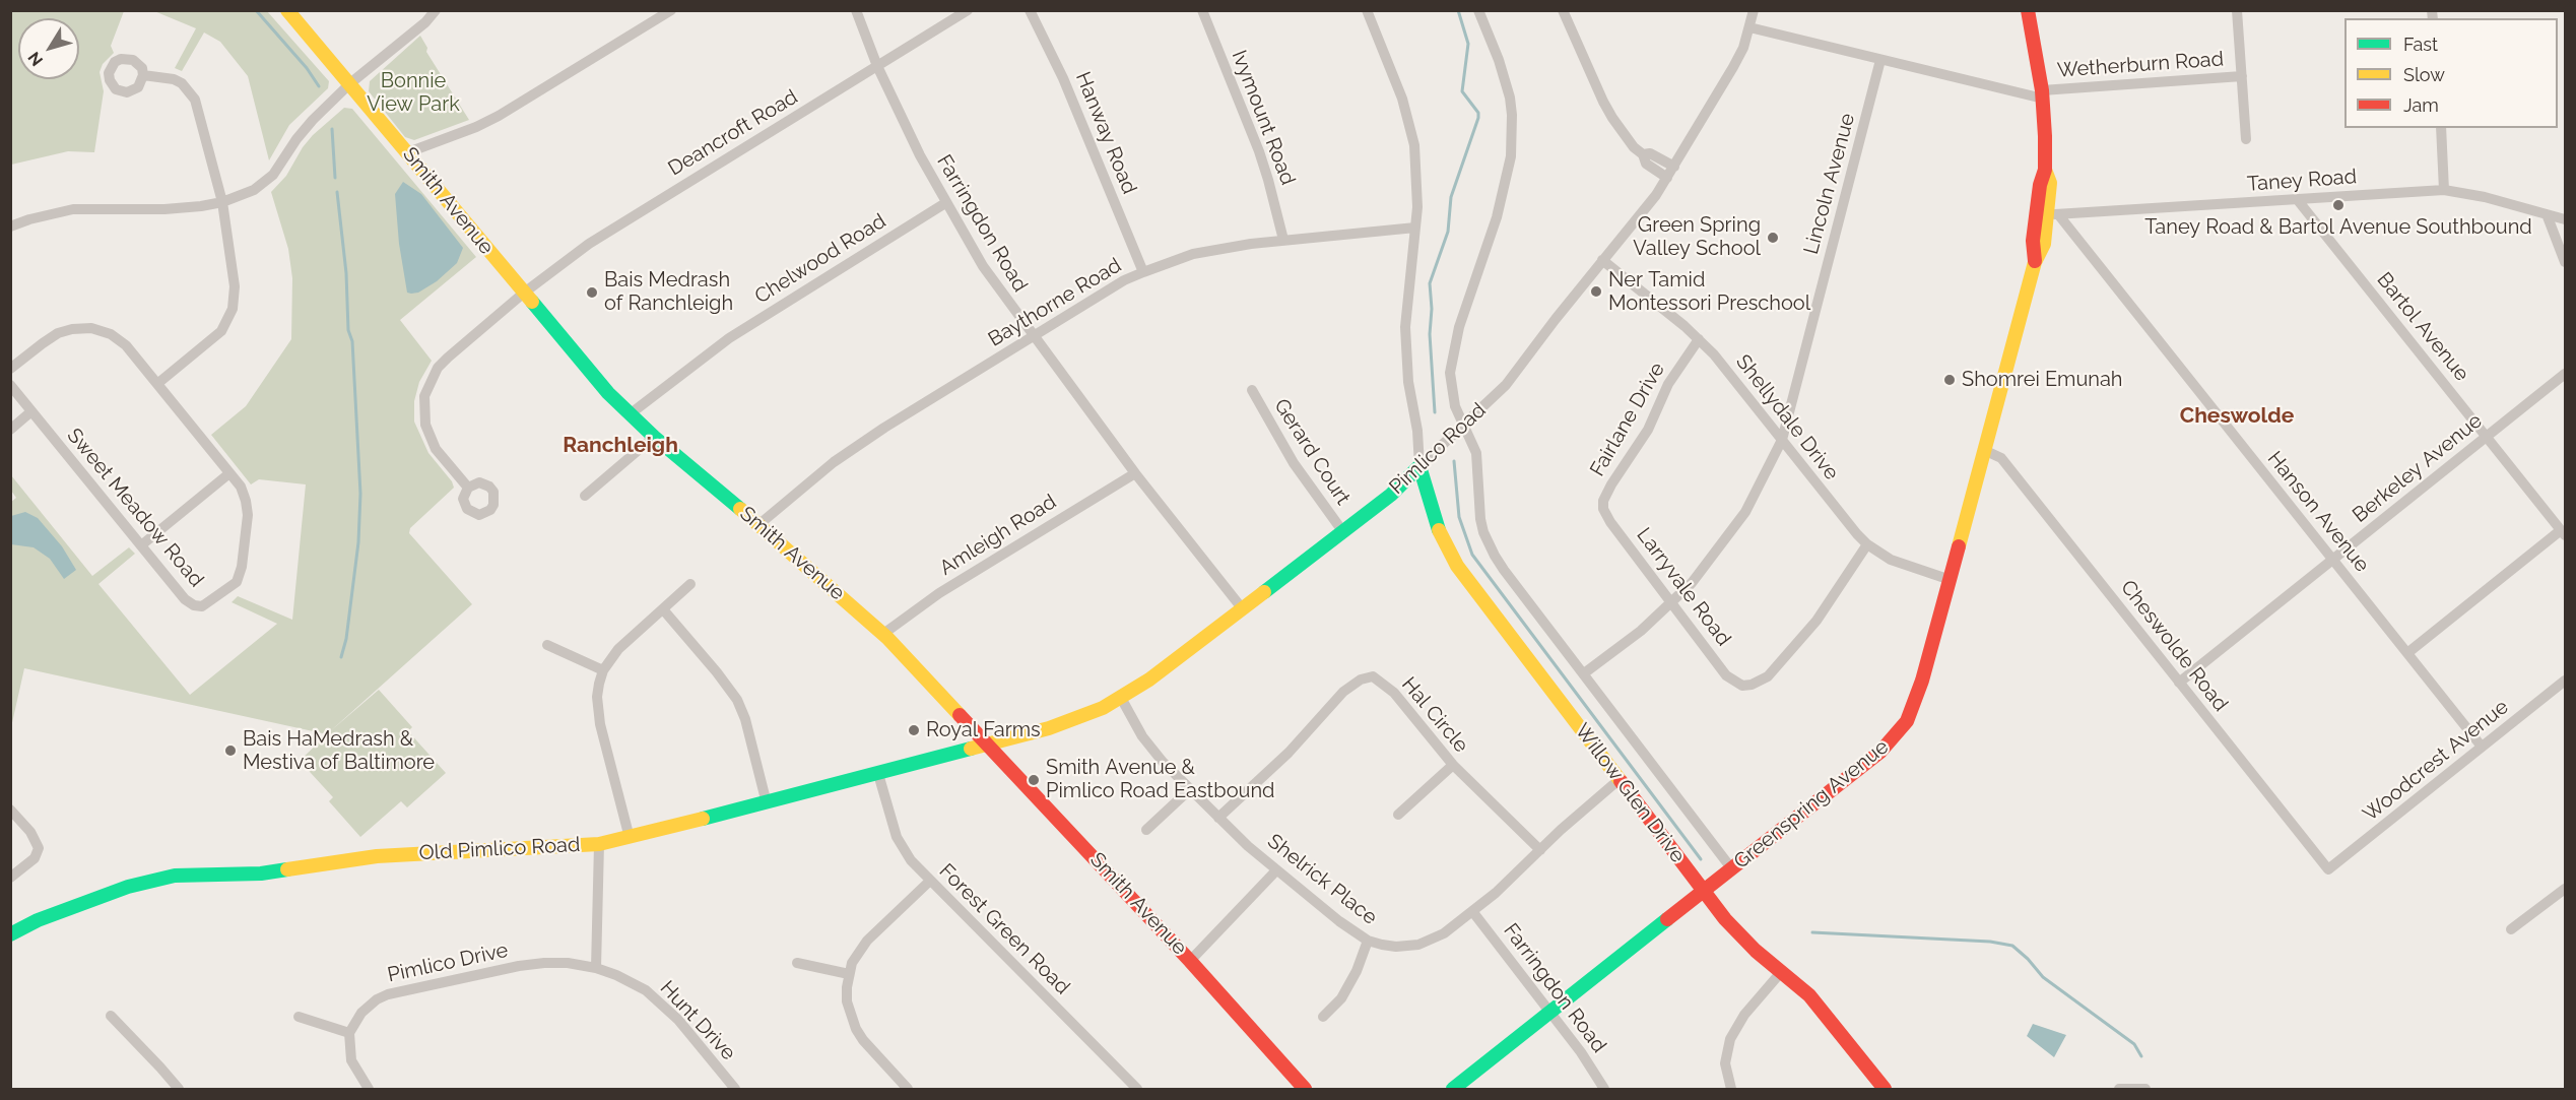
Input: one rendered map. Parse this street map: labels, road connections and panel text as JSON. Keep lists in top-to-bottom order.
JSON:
{
  "streets": {
    "main road": [
      "Smith Avenue",
      "Pimlico Road",
      "Willow Glen Drive",
      "Greenspring Avenue",
      "Old Pimlico Road"
    ],
    "street": [
      "Wetherburn Road",
      "Ivymount Road",
      "Deancroft Road",
      "Hanway Road",
      "Taney Road",
      "Lincoln Avenue",
      "Farringdon Road",
      "Chelwood Road",
      "Baythorne Road",
      "Bartol Avenue",
      "Shellydale Drive",
      "Fairlane Drive",
      "Gerard Court",
      "Berkeley Avenue",
      "Sweet Meadow Road",
      "Hanson Avenue",
      "Amleigh Road",
      "Larryvale Road",
      "Cheswolde Road",
      "Hal Circle",
      "Woodcrest Avenue",
      "Shelrick Place",
      "Forest Green Road",
      "Pimlico Drive",
      "Hunt Drive"
    ]
  },
  "crossings": [
    ["Wetherburn Road", "Greenspring Avenue"],
    ["Ivymount Road", "Baythorne Road"],
    ["Deancroft Road", "Smith Avenue"],
    ["Deancroft Road", "Farringdon Road"],
    ["Hanway Road", "Baythorne Road"],
    ["Taney Road", "Bartol Avenue"],
    ["Taney Road", "Hanson Avenue"],
    ["Taney Road", "Greenspring Avenue"],
    ["Lincoln Avenue", "Shellydale Drive"],
    ["Lincoln Avenue", "Larryvale Road"],
    ["Lincoln Avenue", "Willow Glen Drive"],
    ["Smith Avenue", "Chelwood Road"],
    ["Smith Avenue", "Baythorne Road"],
    ["Smith Avenue", "Pimlico Road"],
    ["Smith Avenue", "Amleigh Road"],
    ["Smith Avenue", "Old Pimlico Road"],
    ["Farringdon Road", "Chelwood Road"],
    ["Farringdon Road", "Baythorne Road"],
    ["Farringdon Road", "Pimlico Road"],
    ["Farringdon Road", "Amleigh Road"],
    ["Farringdon Road", "Greenspring Avenue"],
    ["Farringdon Road", "Shelrick Place"],
    ["Bartol Avenue", "Berkeley Avenue"],
    ["Shellydale Drive", "Fairlane Drive"],
    ["Shellydale Drive", "Pimlico Road"],
    ["Shellydale Drive", "Larryvale Road"],
    ["Shellydale Drive", "Greenspring Avenue"],
    ["Fairlane Drive", "Larryvale Road"],
    ["Pimlico Road", "Gerard Court"],
    ["Pimlico Road", "Willow Glen Drive"],
    ["Pimlico Road", "Old Pimlico Road"],
    ["Pimlico Road", "Shelrick Place"],
    ["Berkeley Avenue", "Hanson Avenue"],
    ["Berkeley Avenue", "Cheswolde Road"],
    ["Hanson Avenue", "Woodcrest Avenue"],
    ["Hanson Avenue", "Greenspring Avenue"],
    ["Cheswolde Road", "Woodcrest Avenue"],
    ["Cheswolde Road", "Greenspring Avenue"],
    ["Hal Circle", "Shelrick Place"],
    ["Willow Glen Drive", "Greenspring Avenue"],
    ["Willow Glen Drive", "Shelrick Place"],
    ["Old Pimlico Road", "Forest Green Road"],
    ["Pimlico Drive", "Hunt Drive"]
  ],
  "districts": ["Cheswolde", "Ranchleigh"],
  "parks": ["Bonnie View Park"],
  "places": [
    "Taney Road & Bartol Avenue Southbound",
    "Green Spring Valley School",
    "Ner Tamid Montessori Preschool",
    "Bais Medrash of Ranchleigh",
    "Shomrei Emunah",
    "Royal Farms",
    "Bais HaMedrash & Mestiva of Baltimore",
    "Smith Avenue & Pimlico Road Eastbound"
  ],
  "legend": ["Fast", "Slow", "Jam"],
  "north": "bottom left"
}
